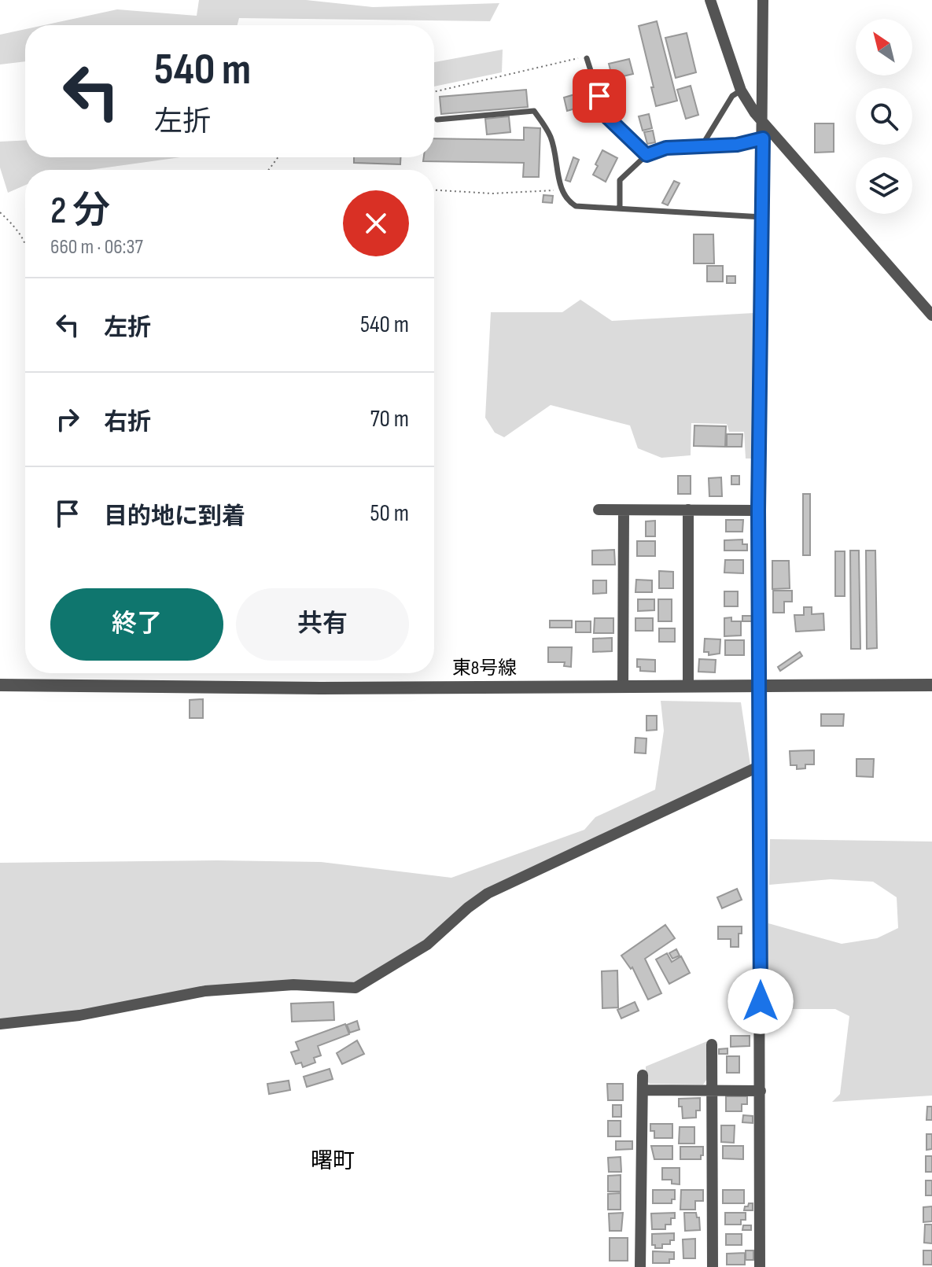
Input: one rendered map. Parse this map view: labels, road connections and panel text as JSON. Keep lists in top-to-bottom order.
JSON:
{
  "streets": {
    "street": ["東8号線"]
  },
  "districts": ["曙町"],
  "north": "top left",
  "page": {
    "turn": ["540 m", "左折"],
    "heading": ["2 分", "660 m · 06:37"],
    "list": [
      {
        "name": "左折",
        "value": "540 m"
      },
      {
        "name": "右折",
        "value": "70 m"
      },
      {
        "name": "目的地に到着",
        "value": "50 m"
      }
    ],
    "buttons": ["終了", "共有"]
  }
}
